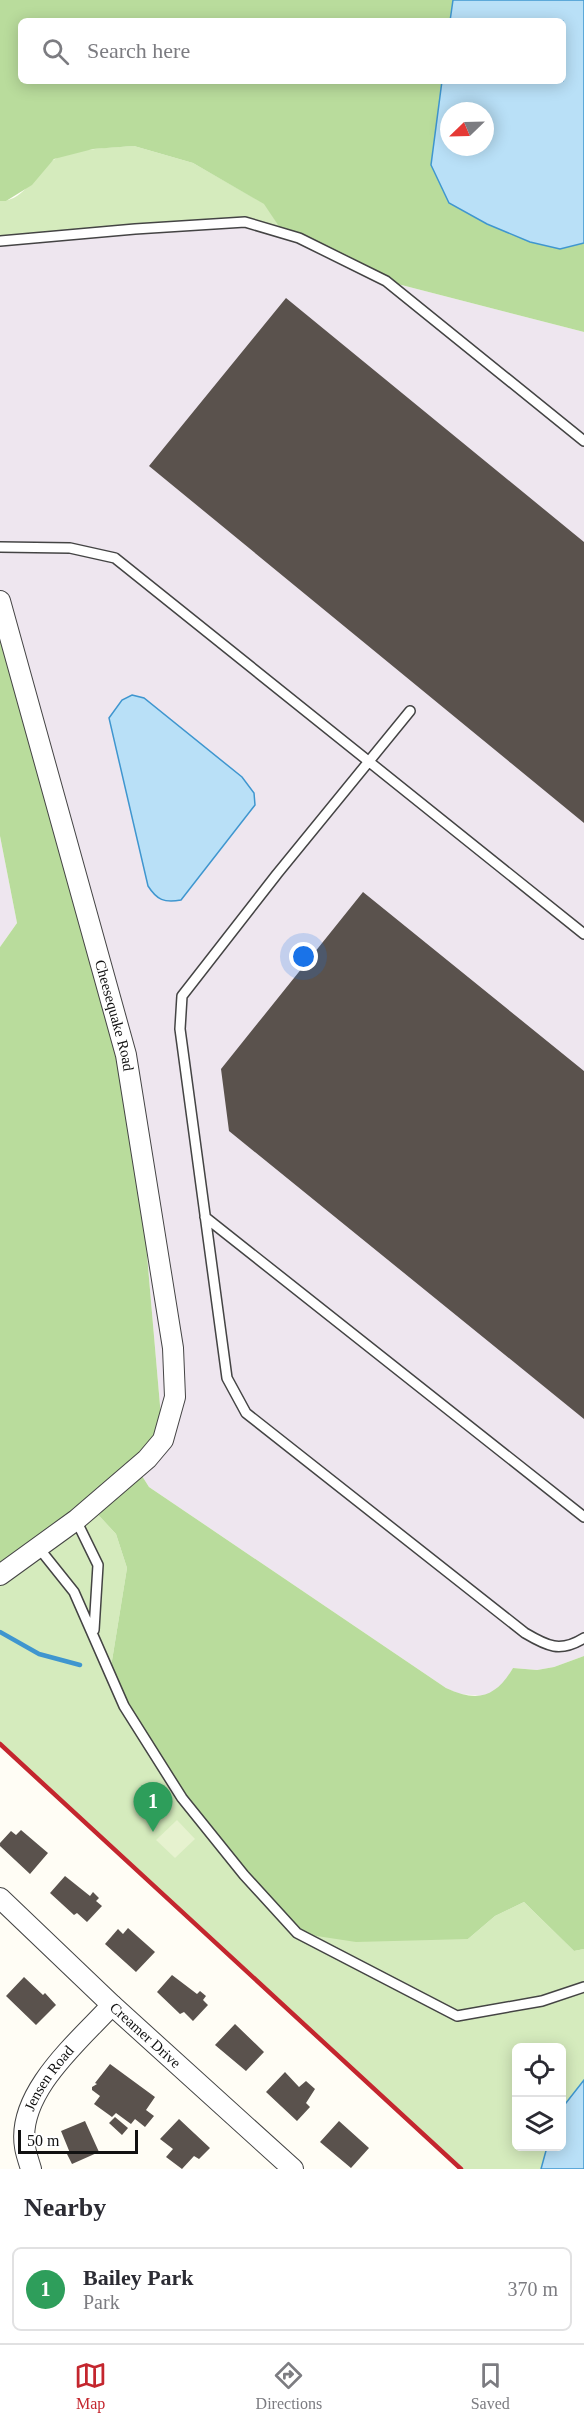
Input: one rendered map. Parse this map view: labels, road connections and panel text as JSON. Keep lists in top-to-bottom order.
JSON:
{
  "streets": {
    "street": ["Cheesequake Road", "Creamer Drive", "Jensen Road"]
  },
  "crossings": [
    ["Creamer Drive", "Jensen Road"]
  ],
  "scale_bar": "50 m",
  "north": "bottom left",
  "page": {
    "search": "Search here",
    "pins": "1",
    "scale": "50 m",
    "heading": "Nearby",
    "list": [
      {
        "mark": "1",
        "name": "Bailey Park",
        "note": "Park",
        "value": "370 m"
      }
    ],
    "nav": ["Map", "Directions", "Saved"]
  }
}
